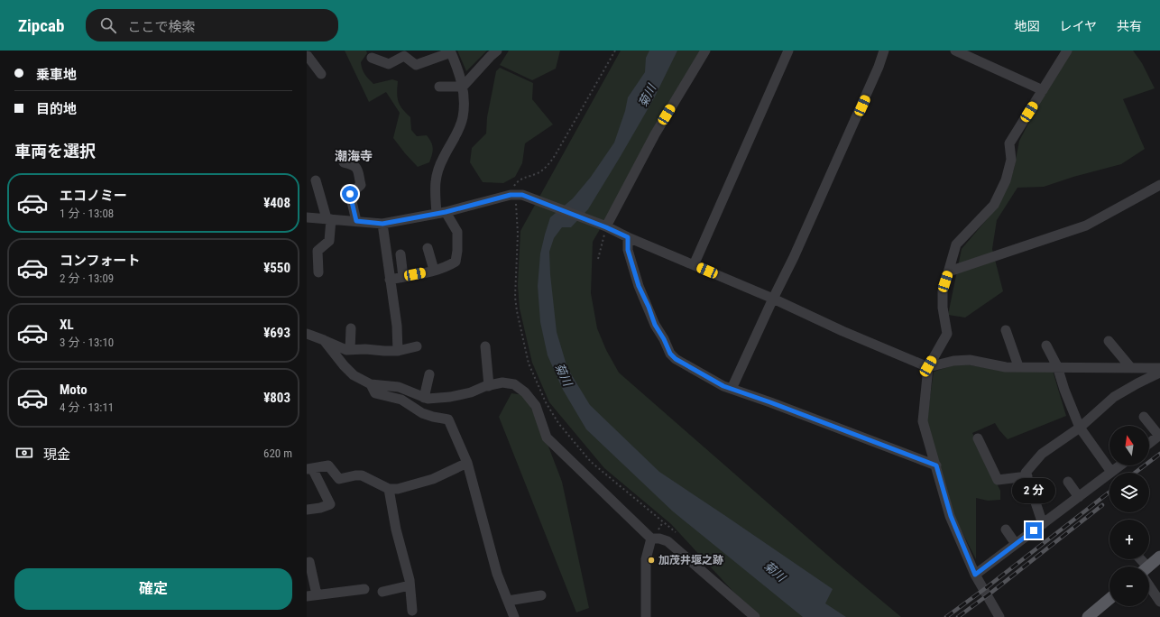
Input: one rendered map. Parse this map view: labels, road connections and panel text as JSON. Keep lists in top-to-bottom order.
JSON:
{
  "districts": ["潮海寺"],
  "water": ["菊川"],
  "places": ["加茂井堰之跡"],
  "north": "top",
  "page": {
    "header": "Zipcab",
    "search": "ここで検索",
    "nav": ["地図", "レイヤ", "共有"],
    "banner": ["乗車地", "目的地"],
    "heading": "車両を選択",
    "list": [
      {
        "name": "エコノミー",
        "note": "1 分 · 13:08",
        "value": "¥408"
      },
      {
        "name": "コンフォート",
        "note": "2 分 · 13:09",
        "value": "¥550"
      },
      {
        "name": "XL",
        "note": "3 分 · 13:10",
        "value": "¥693"
      },
      {
        "name": "Moto",
        "note": "4 分 · 13:11",
        "value": "¥803"
      }
    ],
    "map_buttons": ["+", "−"],
    "pay": ["現金", "620 m"],
    "bubble": "2 分",
    "buttons": "確定"
  }
}
